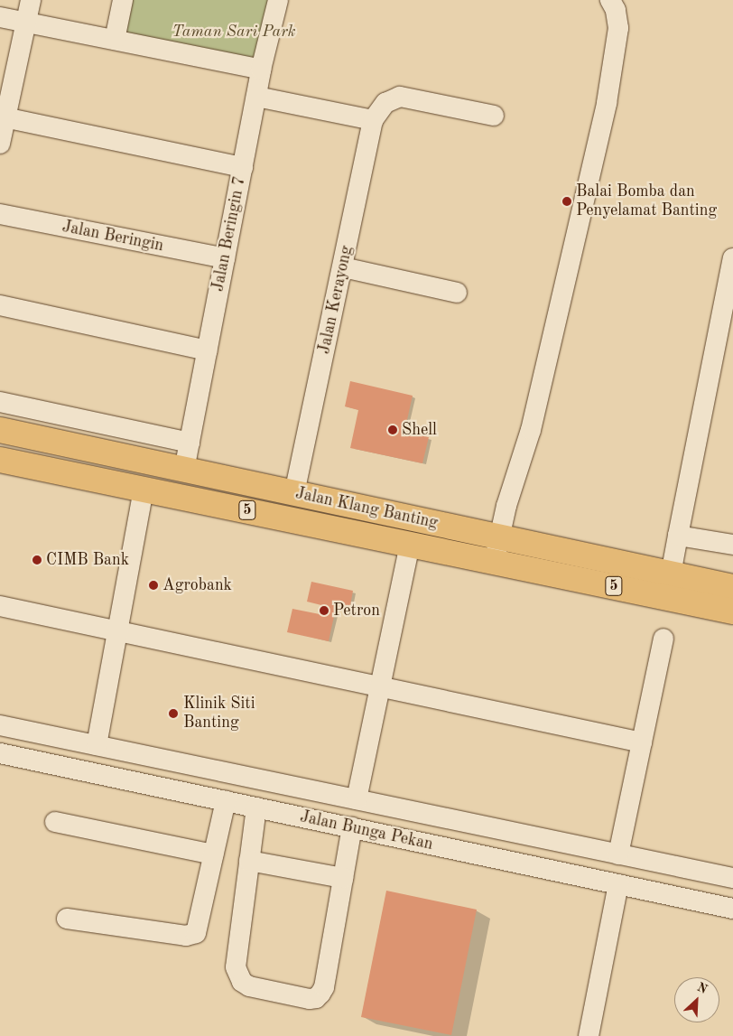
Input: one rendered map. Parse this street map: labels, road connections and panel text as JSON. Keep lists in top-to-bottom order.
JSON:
{
  "streets": {
    "highway": ["Jalan Klang Banting", "5"],
    "street": [
      "Jalan Beringin 7",
      "Jalan Beringin",
      "Jalan Kerayong",
      "Jalan Bunga Pekan"
    ]
  },
  "crossings": [
    ["Jalan Beringin 7", "Jalan Beringin"],
    ["Jalan Beringin 7", "Jalan Klang Banting"],
    ["Jalan Kerayong", "Jalan Klang Banting"]
  ],
  "parks": ["Taman Sari Park"],
  "places": [
    "Balai Bomba dan Penyelamat Banting",
    "Shell",
    "CIMB Bank",
    "Agrobank",
    "Petron",
    "Klinik Siti Banting"
  ],
  "north": "top right"
}
